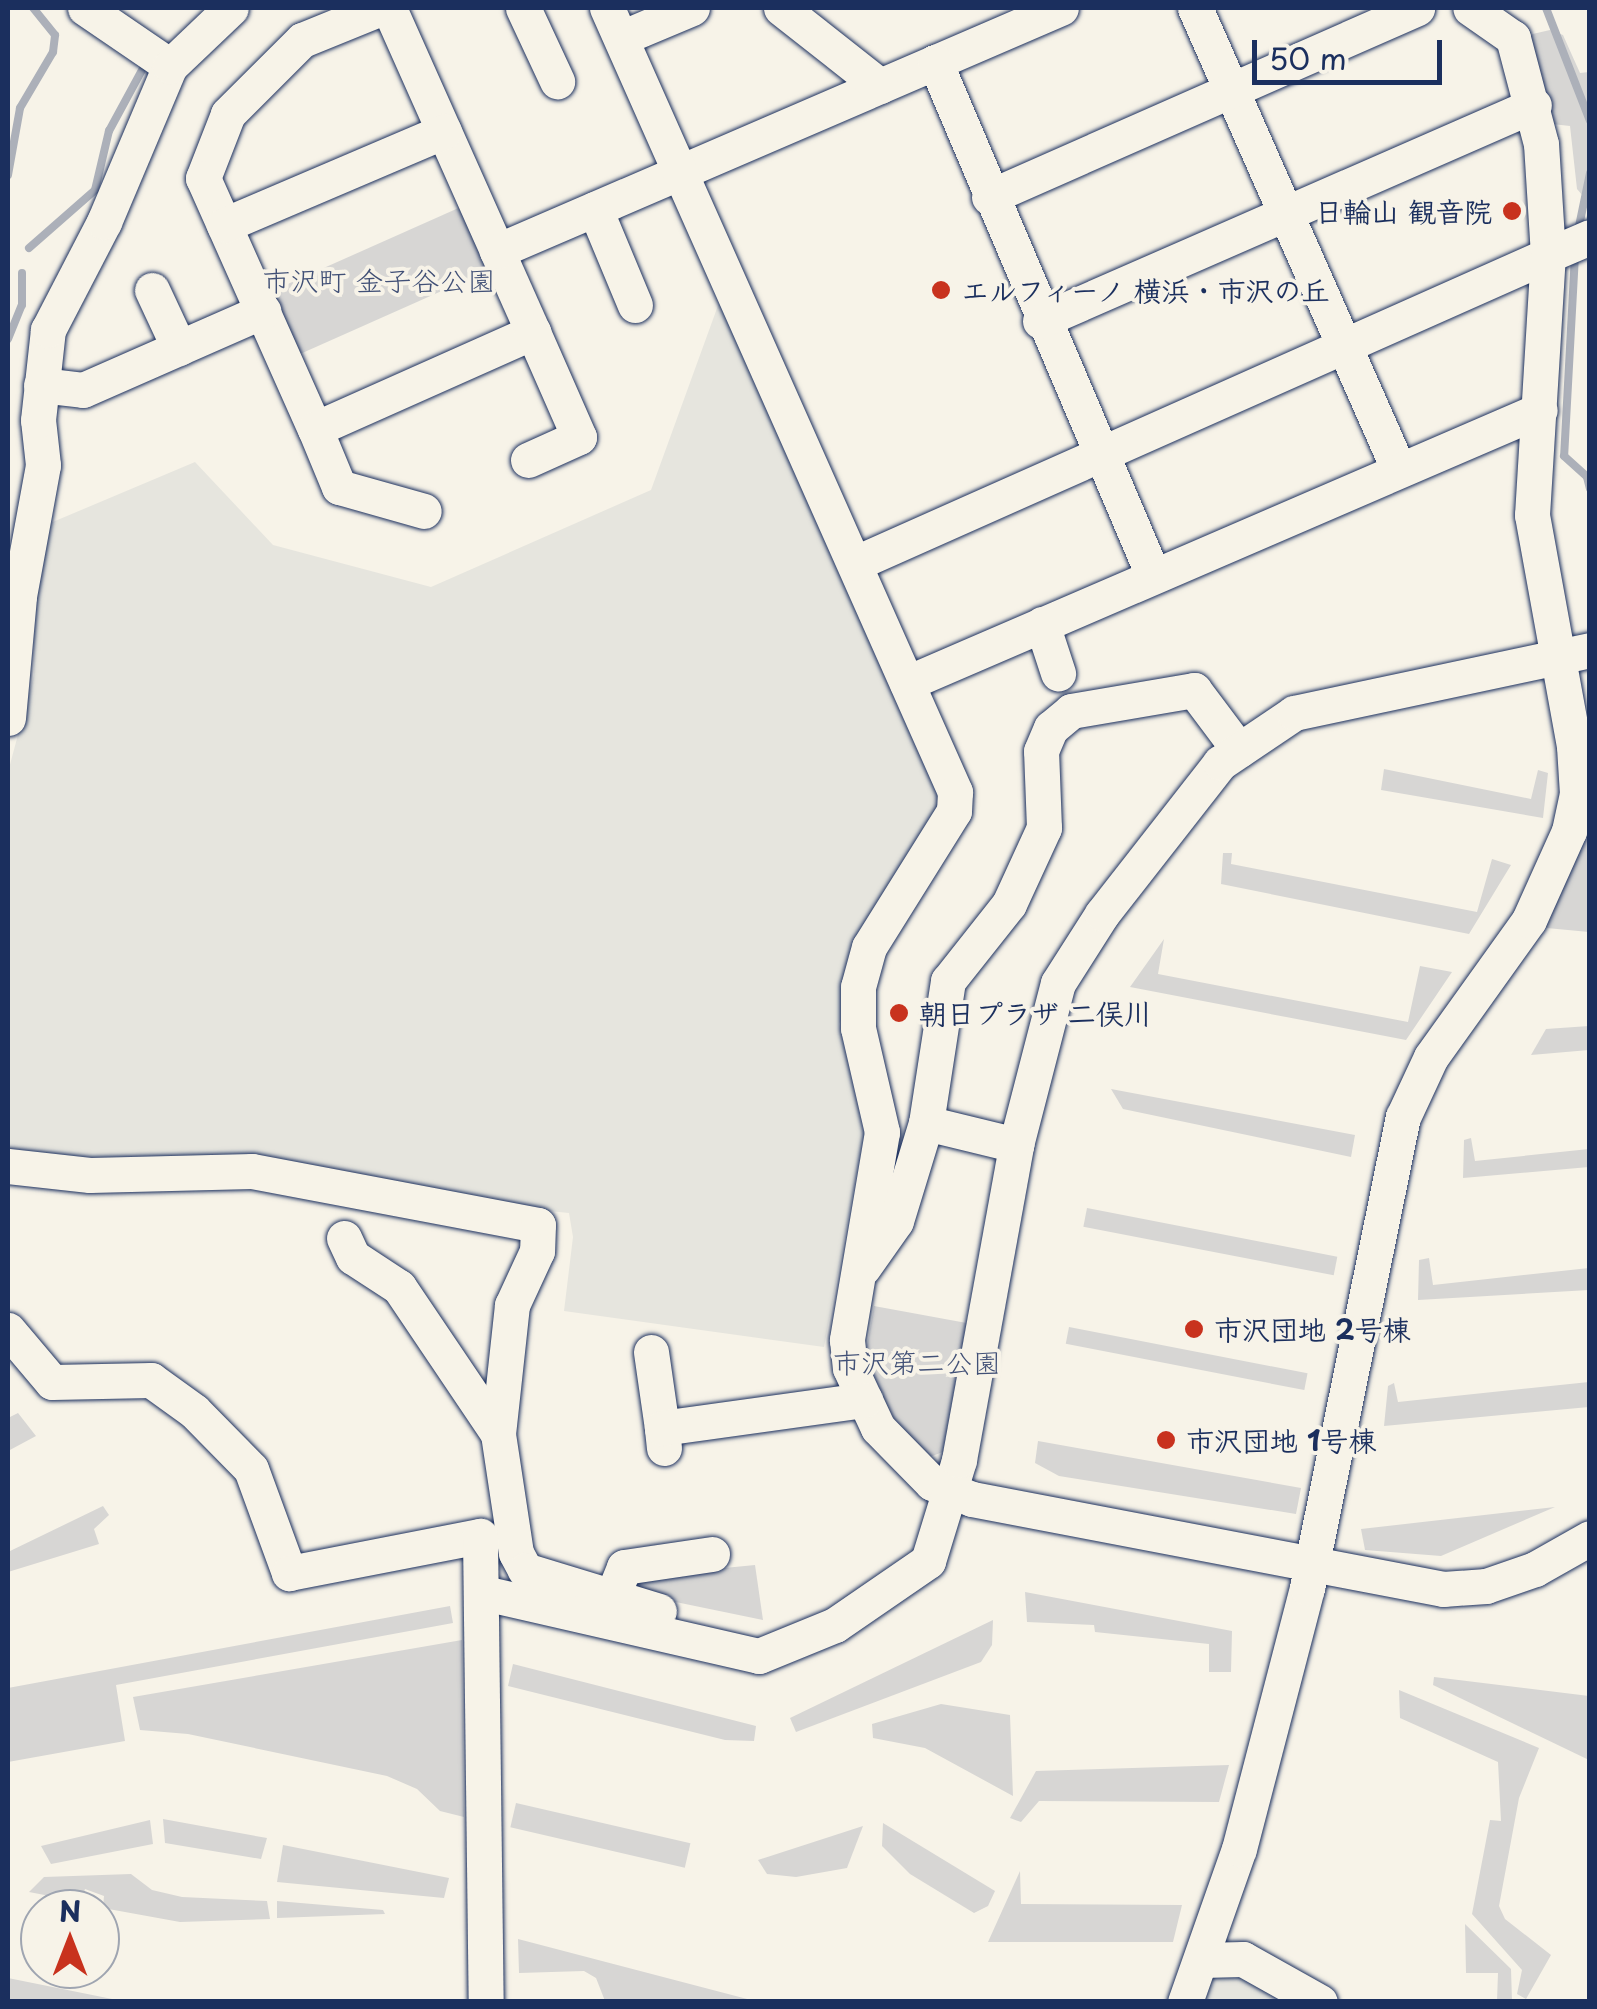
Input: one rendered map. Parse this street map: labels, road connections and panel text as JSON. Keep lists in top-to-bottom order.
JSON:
{
  "parks": ["市沢町 金子谷公園", "市沢第二公園"],
  "places": [
    "日輪山 観音院",
    "エルフィーノ 横浜・市沢の丘",
    "朝日プラザ 二俣川",
    "市沢団地 2号棟",
    "市沢団地 1号棟"
  ],
  "scale_bar": "50 m",
  "north": "top"
}
